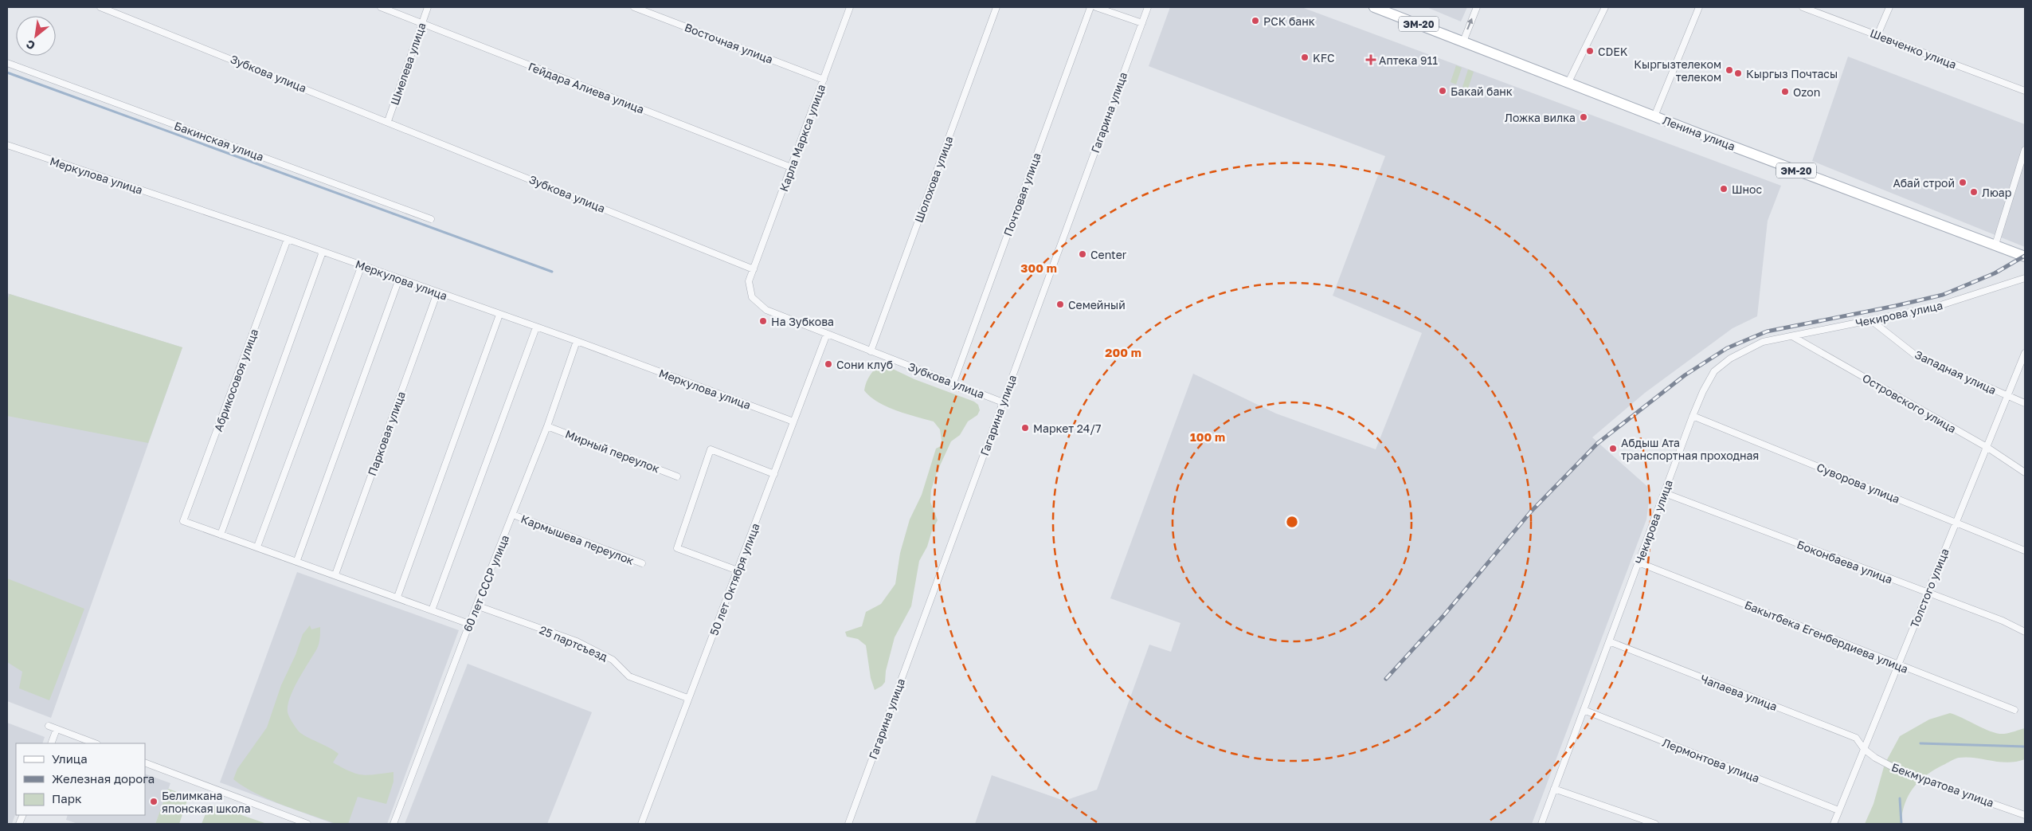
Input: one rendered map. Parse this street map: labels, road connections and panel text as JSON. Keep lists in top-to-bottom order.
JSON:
{
  "streets": {
    "main road": ["ЭМ-20", "Ленина улица"],
    "street": [
      "Восточная улица",
      "Шевченко улица",
      "Шмелева улица",
      "Зубкова улица",
      "Гейдара Алиева улица",
      "Гагарина улица",
      "Карла Маркса улица",
      "Бакинская улица",
      "Меркулова улица",
      "Шолохова улица",
      "Почтовая улица",
      "Чекирова улица",
      "Западная улица",
      "Абрикосовоя улица",
      "Островского улица",
      "Парковая улица",
      "Мирный переулок",
      "Суворова улица",
      "Кармышева переулок",
      "Боконбаева улица",
      "50 лет Октября улица",
      "60 лет СССР улица",
      "Толстого улица",
      "Бакытбека Егенбердиева улица",
      "25 партсъезд",
      "Чапаева улица",
      "Лермонтова улица",
      "Бекмуратова улица"
    ]
  },
  "crossings": [
    ["Восточная улица", "Карла Маркса улица"],
    ["Шмелева улица", "Зубкова улица"],
    ["Шмелева улица", "Гейдара Алиева улица"],
    ["Зубкова улица", "Гагарина улица"],
    ["Зубкова улица", "Карла Маркса улица"],
    ["Зубкова улица", "Шолохова улица"],
    ["Зубкова улица", "Почтовая улица"],
    ["Зубкова улица", "50 лет Октября улица"],
    ["Гейдара Алиева улица", "Карла Маркса улица"],
    ["Меркулова улица", "Абрикосовоя улица"],
    ["Меркулова улица", "Парковая улица"],
    ["Меркулова улица", "50 лет Октября улица"],
    ["Меркулова улица", "60 лет СССР улица"],
    ["Чекирова улица", "Западная улица"],
    ["Чекирова улица", "Островского улица"],
    ["Чекирова улица", "Суворова улица"],
    ["Чекирова улица", "Боконбаева улица"],
    ["Чекирова улица", "Бакытбека Егенбердиева улица"],
    ["Чекирова улица", "Чапаева улица"],
    ["Чекирова улица", "Лермонтова улица"],
    ["Западная улица", "Толстого улица"],
    ["Островского улица", "Толстого улица"],
    ["Мирный переулок", "60 лет СССР улица"],
    ["Суворова улица", "Толстого улица"],
    ["Кармышева переулок", "60 лет СССР улица"],
    ["Боконбаева улица", "Толстого улица"],
    ["50 лет Октября улица", "25 партсъезд"],
    ["60 лет СССР улица", "25 партсъезд"],
    ["Толстого улица", "Бакытбека Егенбердиева улица"],
    ["Толстого улица", "Чапаева улица"],
    ["Толстого улица", "Лермонтова улица"],
    ["Толстого улица", "Бекмуратова улица"],
    ["Чапаева улица", "Бекмуратова улица"]
  ],
  "places": {
    "other": [
      "РСК банк",
      "CDEK",
      "KFC",
      "Кыргызтелеком телеком",
      "Кыргыз Почтасы",
      "Бакай банк",
      "Ozon",
      "Ложка вилка",
      "Абай строй",
      "Шнос",
      "Люар",
      "Center",
      "Семейный",
      "На Зубкова",
      "Сони клуб",
      "Маркет 24/7",
      "Абдыш Ата транспортная проходная",
      "Белимкана японская школа"
    ],
    "health": ["Аптека 911"]
  },
  "legend": ["Улица", "Железная дорога", "Парк"],
  "north": "bottom left",
  "rings": ["300 m", "200 m", "100 m"]
}
